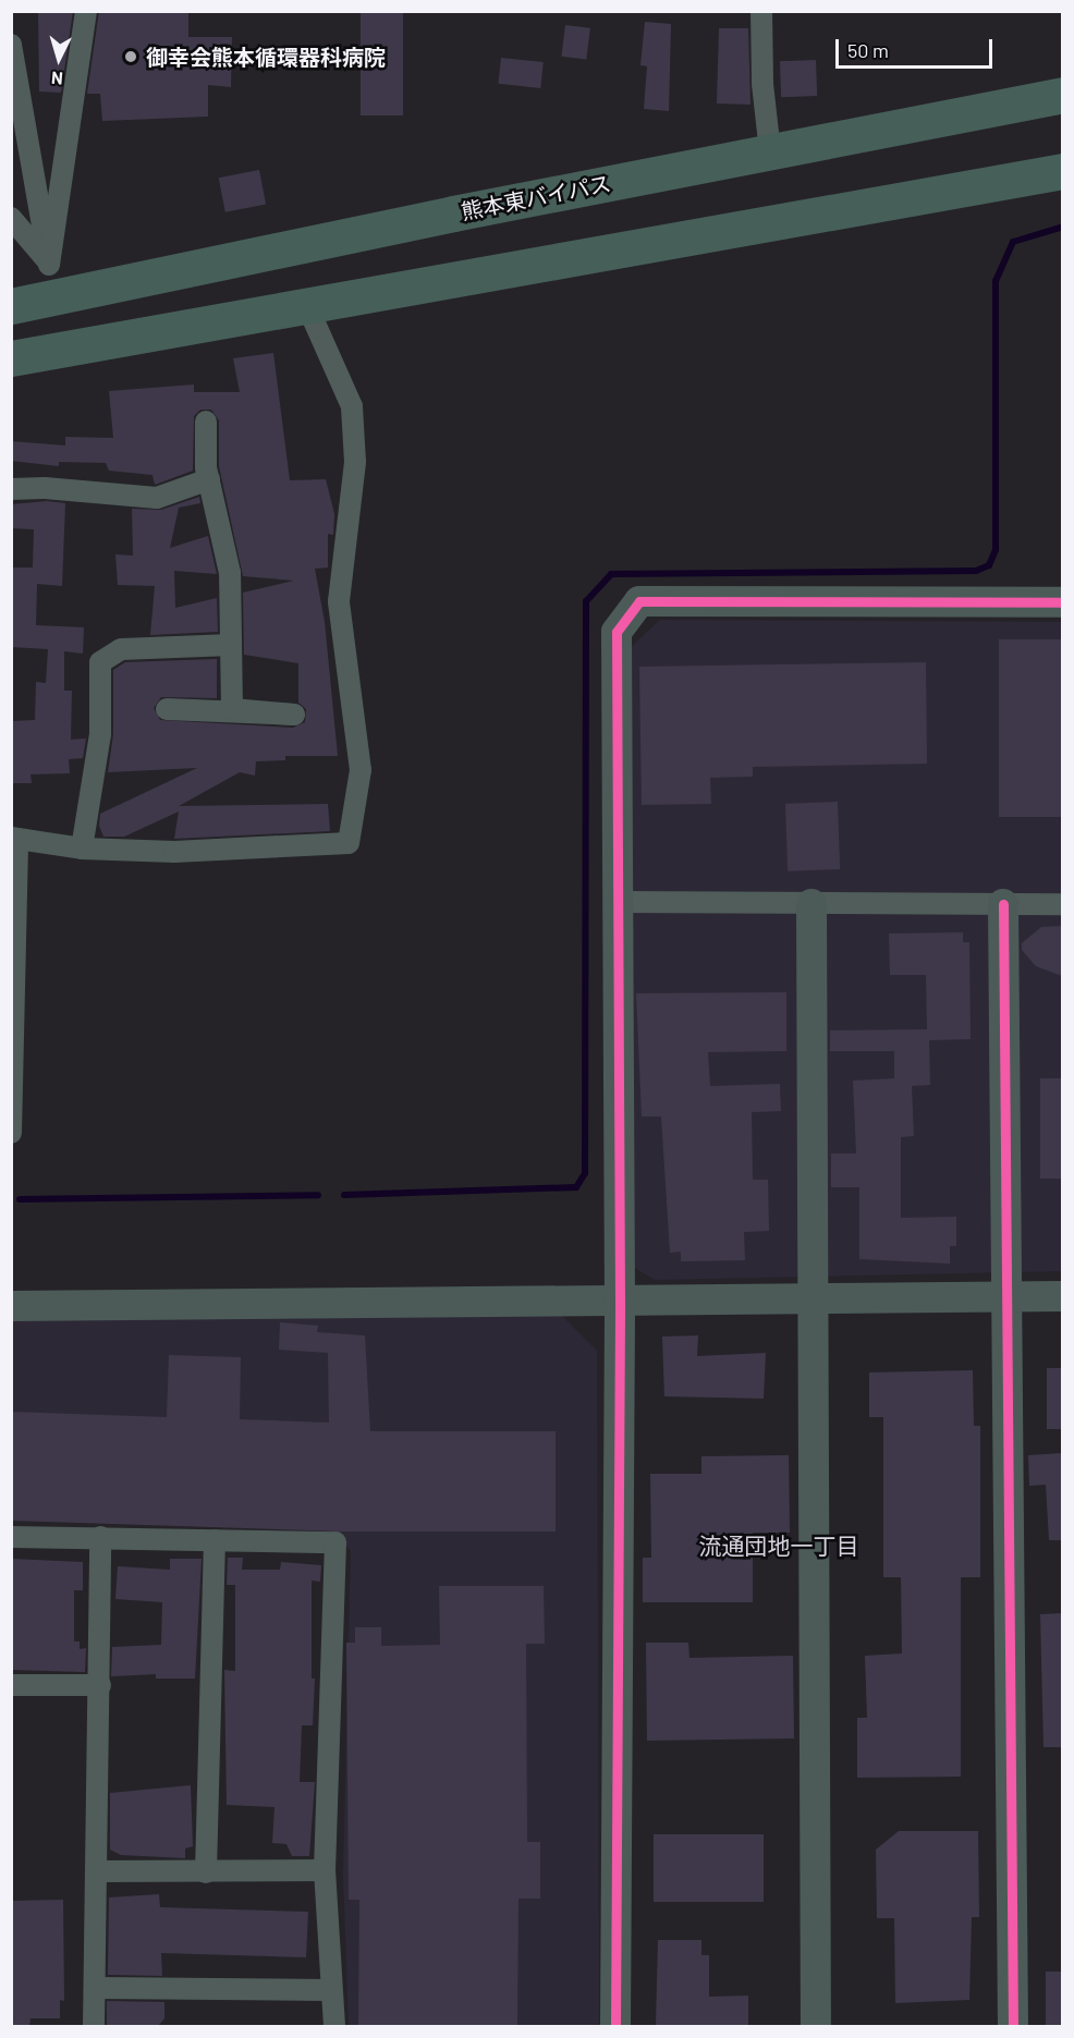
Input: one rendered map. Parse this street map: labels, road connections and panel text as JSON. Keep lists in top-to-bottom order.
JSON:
{
  "streets": {
    "highway": ["熊本東バイパス"]
  },
  "districts": ["流通団地一丁目"],
  "places": ["御幸会熊本循環器科病院"],
  "scale_bar": "50 m",
  "north": "bottom"
}
